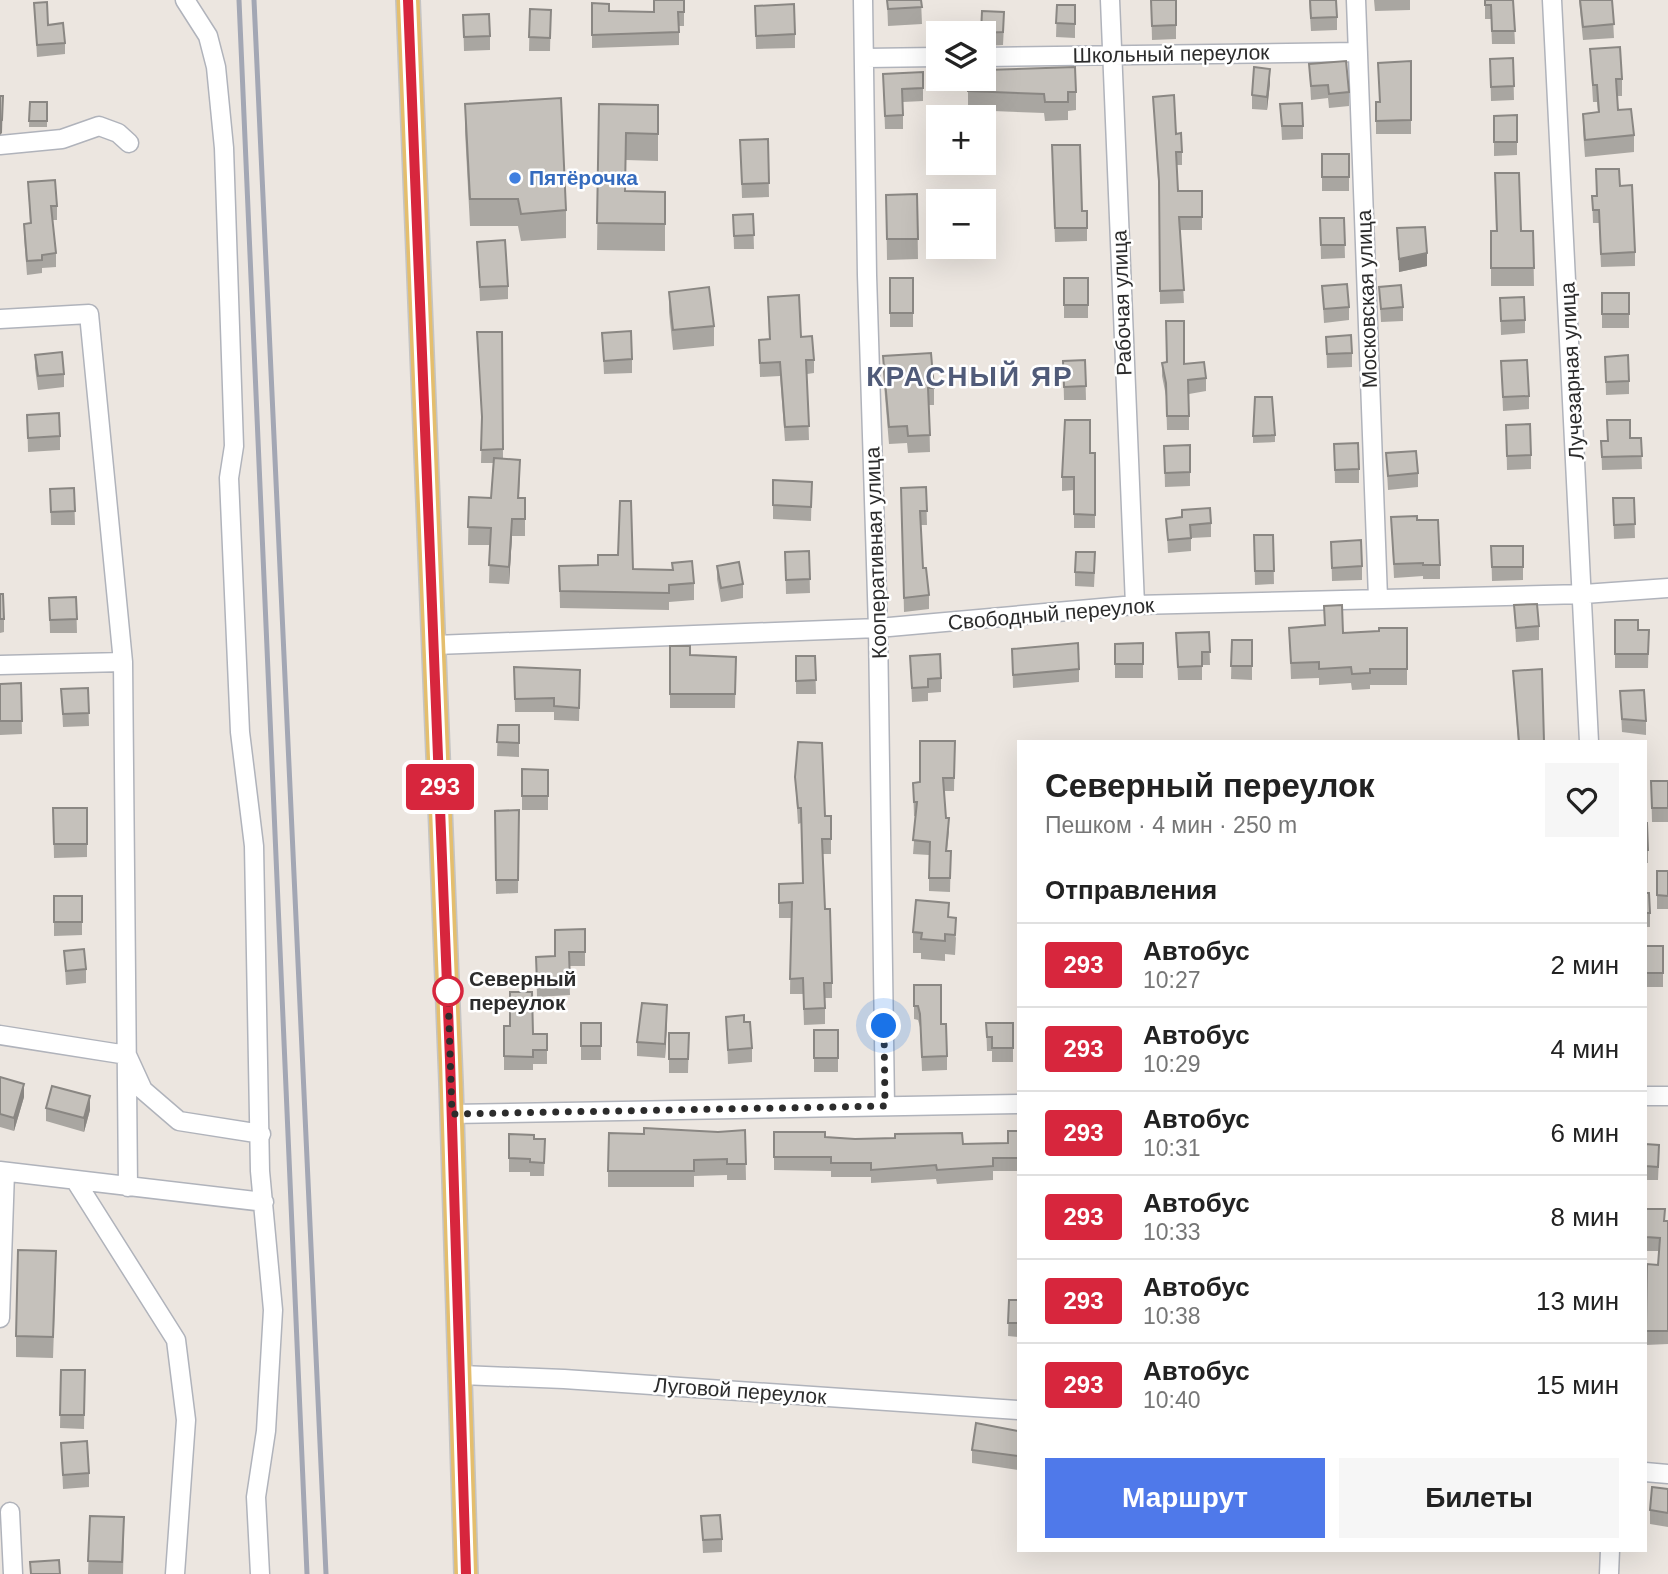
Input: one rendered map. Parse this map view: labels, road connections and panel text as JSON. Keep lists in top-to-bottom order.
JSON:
{
  "streets": {
    "street": [
      "Школьный переулок",
      "Московская улица",
      "Рабочая улица",
      "Лучезарная улица",
      "Кооперативная улица",
      "Свободный переулок",
      "Луговой переулок"
    ]
  },
  "crossings": [
    ["Школьный переулок", "Московская улица"],
    ["Школьный переулок", "Рабочая улица"],
    ["Московская улица", "Свободный переулок"],
    ["Рабочая улица", "Свободный переулок"],
    ["Лучезарная улица", "Свободный переулок"],
    ["Кооперативная улица", "Свободный переулок"]
  ],
  "districts": ["КРАСНЫЙ ЯР"],
  "places": ["Пятёрочка", "Северный переулок"],
  "lines": ["bus line 293"],
  "page": {
    "on_map": "293",
    "map_buttons": ["+", "−"],
    "heading": [
      ["Северный переулок", "Пешком · 4 мин · 250 m"],
      "Отправления"
    ],
    "list": [
      {
        "mark": "293",
        "name": "Автобус",
        "note": "10:27",
        "value": "2 мин"
      },
      {
        "mark": "293",
        "name": "Автобус",
        "note": "10:29",
        "value": "4 мин"
      },
      {
        "mark": "293",
        "name": "Автобус",
        "note": "10:31",
        "value": "6 мин"
      },
      {
        "mark": "293",
        "name": "Автобус",
        "note": "10:33",
        "value": "8 мин"
      },
      {
        "mark": "293",
        "name": "Автобус",
        "note": "10:38",
        "value": "13 мин"
      },
      {
        "mark": "293",
        "name": "Автобус",
        "note": "10:40",
        "value": "15 мин"
      }
    ],
    "buttons": ["Маршрут", "Билеты"]
  }
}
